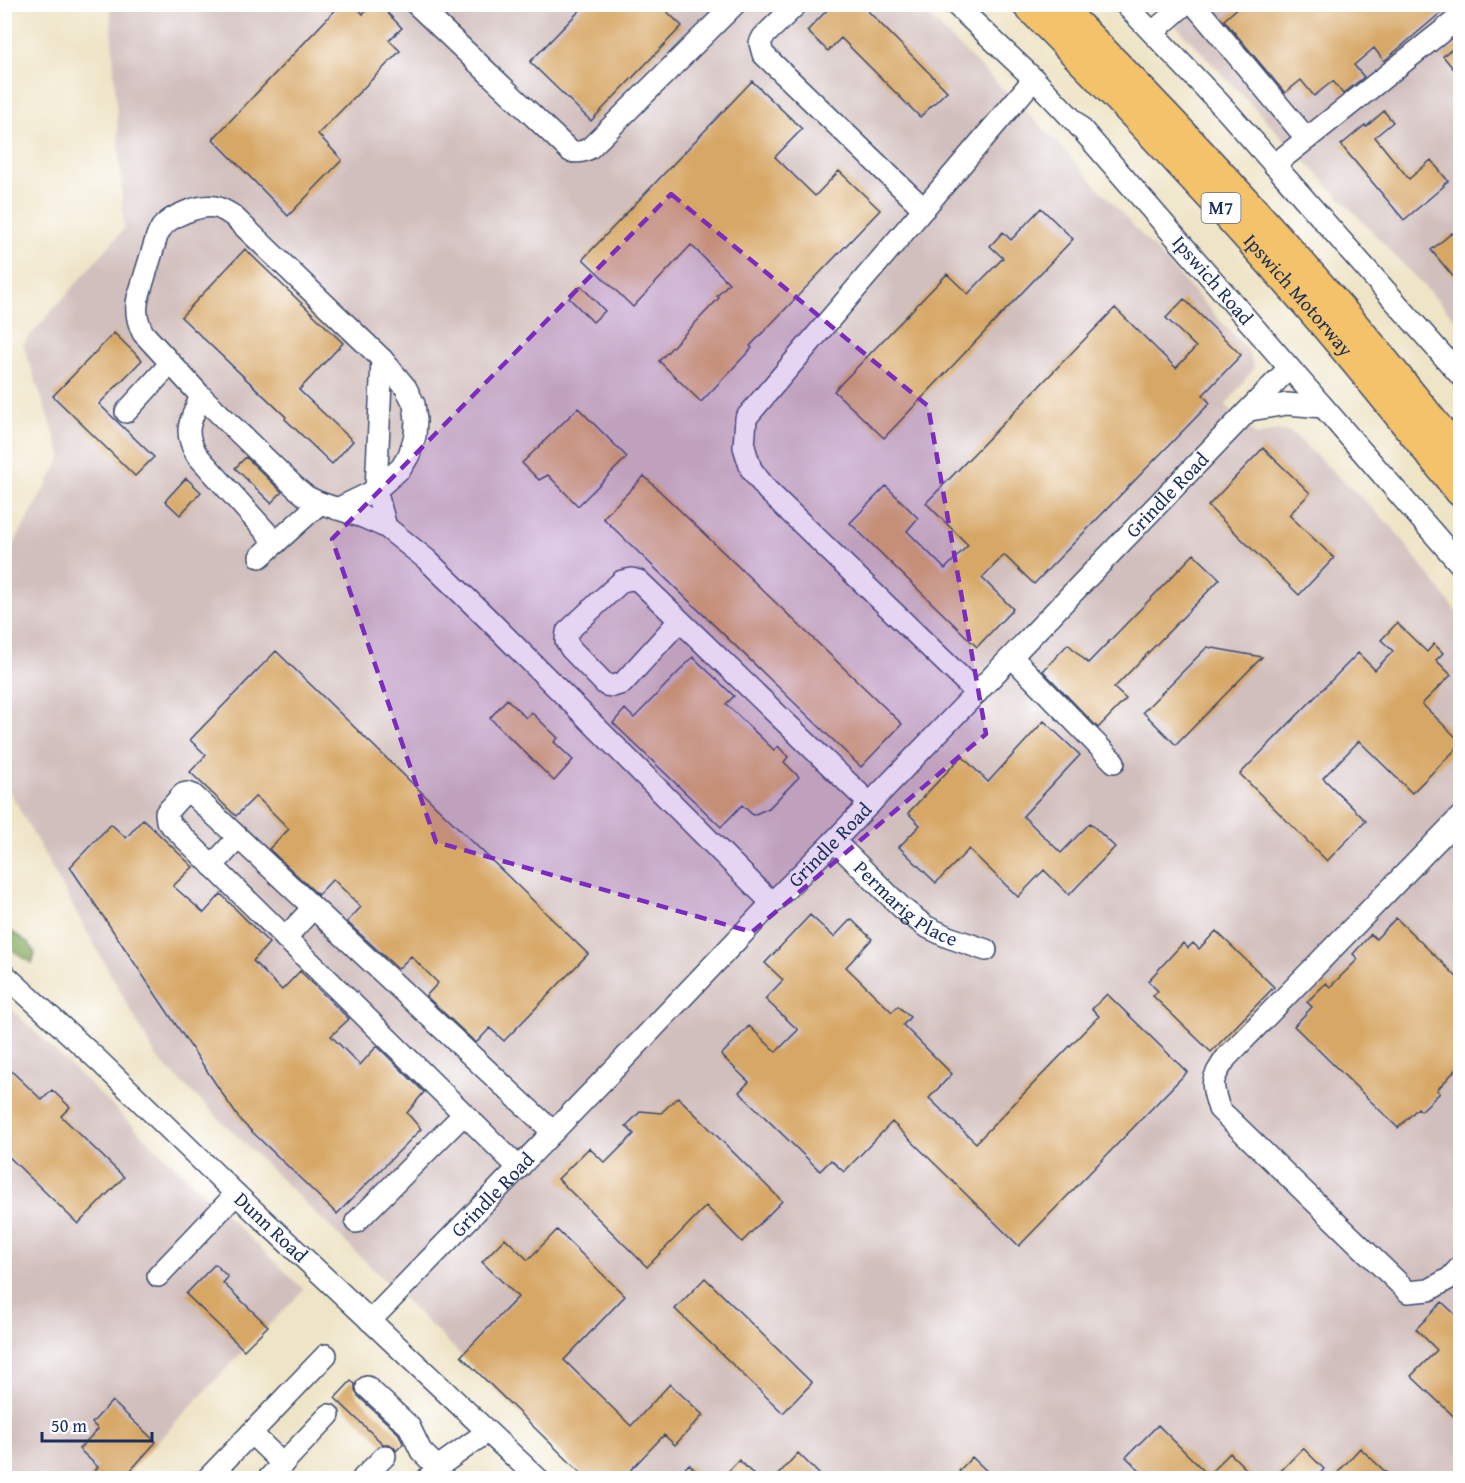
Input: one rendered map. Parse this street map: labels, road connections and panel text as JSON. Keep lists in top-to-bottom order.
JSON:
{
  "streets": {
    "highway": ["M7", "Ipswich Motorway"],
    "street": [
      "Ipswich Road",
      "Grindle Road",
      "Permarig Place",
      "Dunn Road"
    ]
  },
  "crossings": [
    ["Ipswich Road", "Grindle Road"],
    ["Grindle Road", "Permarig Place"],
    ["Grindle Road", "Dunn Road"]
  ],
  "scale_bar": "50 m"
}
